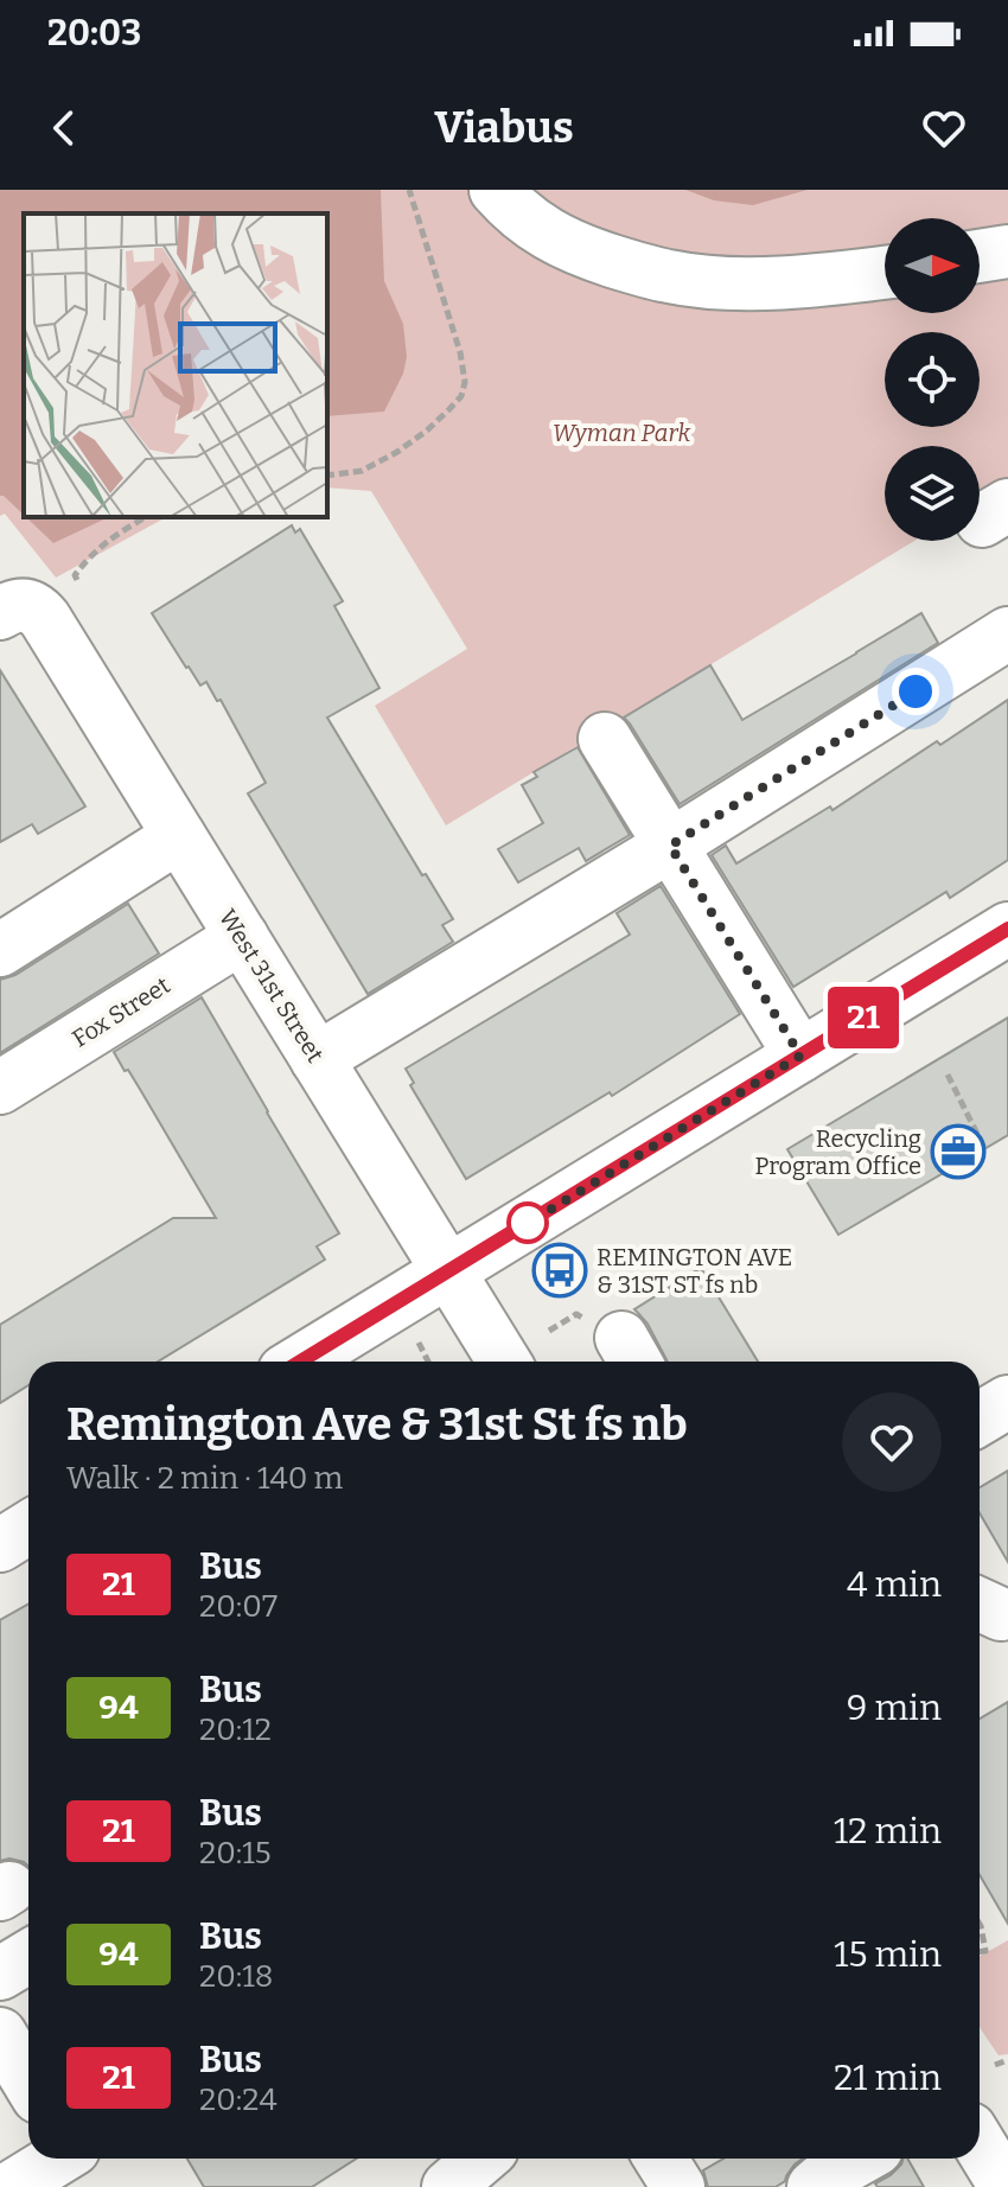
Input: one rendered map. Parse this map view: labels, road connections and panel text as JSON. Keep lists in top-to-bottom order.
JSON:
{
  "streets": {
    "street": ["West 31st Street", "Fox Street"]
  },
  "crossings": [
    ["West 31st Street", "Fox Street"]
  ],
  "parks": ["Wyman Park"],
  "places": {
    "office": ["Recycling Program Office"],
    "bus stop": ["REMINGTON AVE & 31ST ST fs nb"]
  },
  "lines": ["bus line 21"],
  "north": "right",
  "page": {
    "status": "20:03",
    "header": "Viabus",
    "on_map": "21",
    "heading": ["Remington Ave & 31st St fs nb", "Walk · 2 min · 140 m"],
    "list": [
      {
        "mark": "21",
        "name": "Bus",
        "note": "20:07",
        "value": "4 min"
      },
      {
        "mark": "94",
        "name": "Bus",
        "note": "20:12",
        "value": "9 min"
      },
      {
        "mark": "21",
        "name": "Bus",
        "note": "20:15",
        "value": "12 min"
      },
      {
        "mark": "94",
        "name": "Bus",
        "note": "20:18",
        "value": "15 min"
      },
      {
        "mark": "21",
        "name": "Bus",
        "note": "20:24",
        "value": "21 min"
      }
    ]
  }
}
